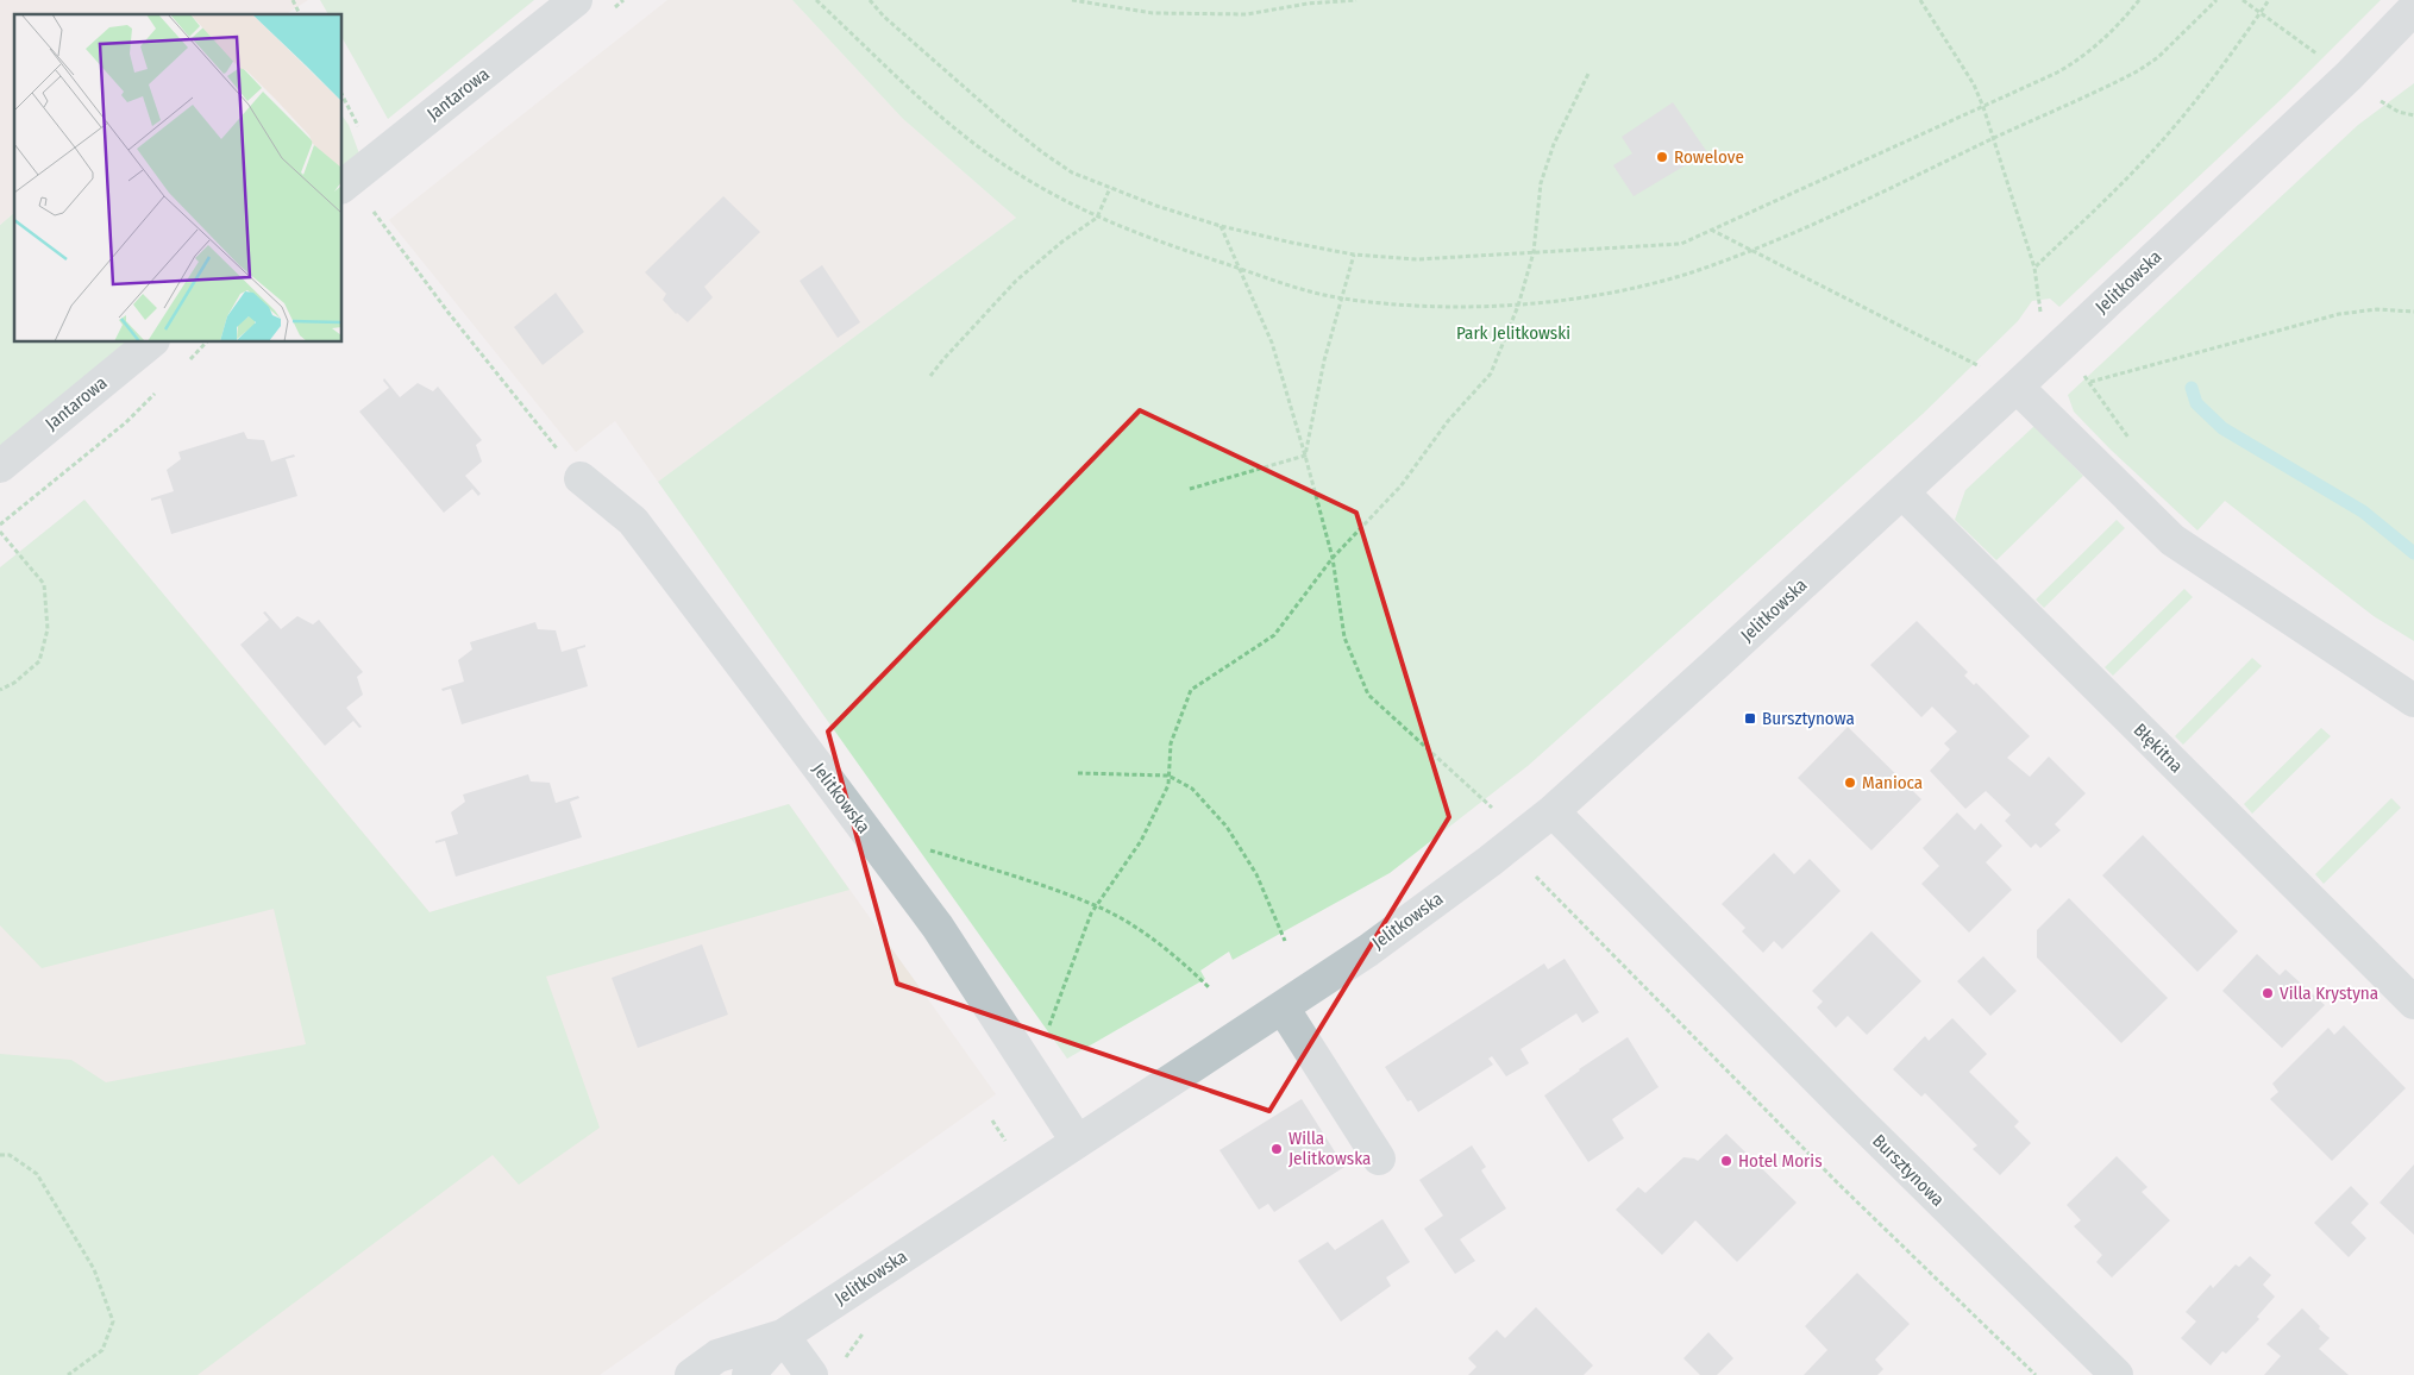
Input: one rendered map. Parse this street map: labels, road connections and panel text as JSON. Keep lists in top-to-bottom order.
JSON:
{
  "streets": {
    "street": [
      "Jantarowa",
      "Jelitkowska",
      "Błękitna",
      "Bursztynowa"
    ]
  },
  "crossings": [
    ["Jelitkowska", "Błękitna"],
    ["Jelitkowska", "Bursztynowa"]
  ],
  "parks": ["Park Jelitkowski"],
  "places": {
    "other": [
      "Rowelove",
      "Manioca",
      "Villa Krystyna",
      "Willa Jelitkowska",
      "Hotel Moris"
    ],
    "transit": ["Bursztynowa"]
  }
}
